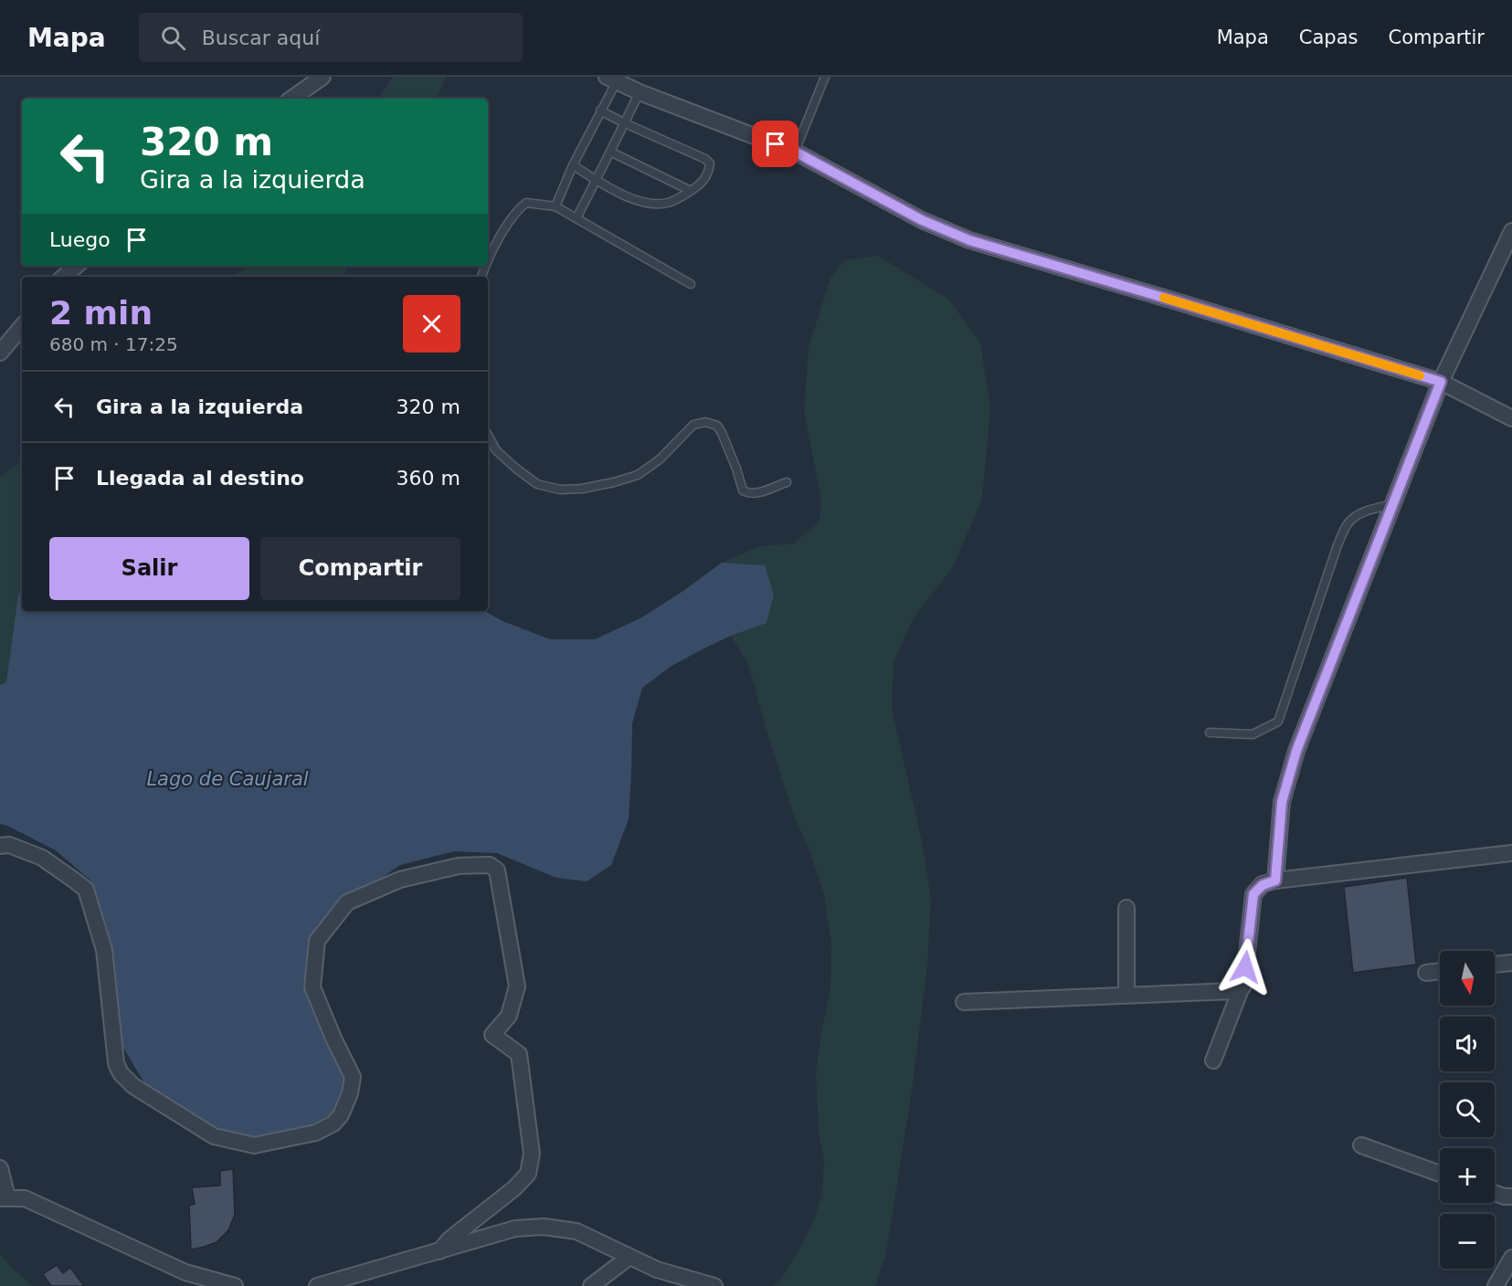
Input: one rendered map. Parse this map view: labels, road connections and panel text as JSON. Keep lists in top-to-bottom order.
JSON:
{
  "water": ["Lago de Caujaral"],
  "north": "bottom",
  "page": {
    "header": "Mapa",
    "search": "Buscar aquí",
    "nav": ["Mapa", "Capas", "Compartir"],
    "turn": ["320 m", "Gira a la izquierda"],
    "then": "Luego",
    "heading": ["2 min", "680 m · 17:25"],
    "list": [
      {
        "name": "Gira a la izquierda",
        "value": "320 m"
      },
      {
        "name": "Llegada al destino",
        "value": "360 m"
      }
    ],
    "buttons": ["Salir", "Compartir"],
    "map_buttons": ["+", "−"]
  }
}
